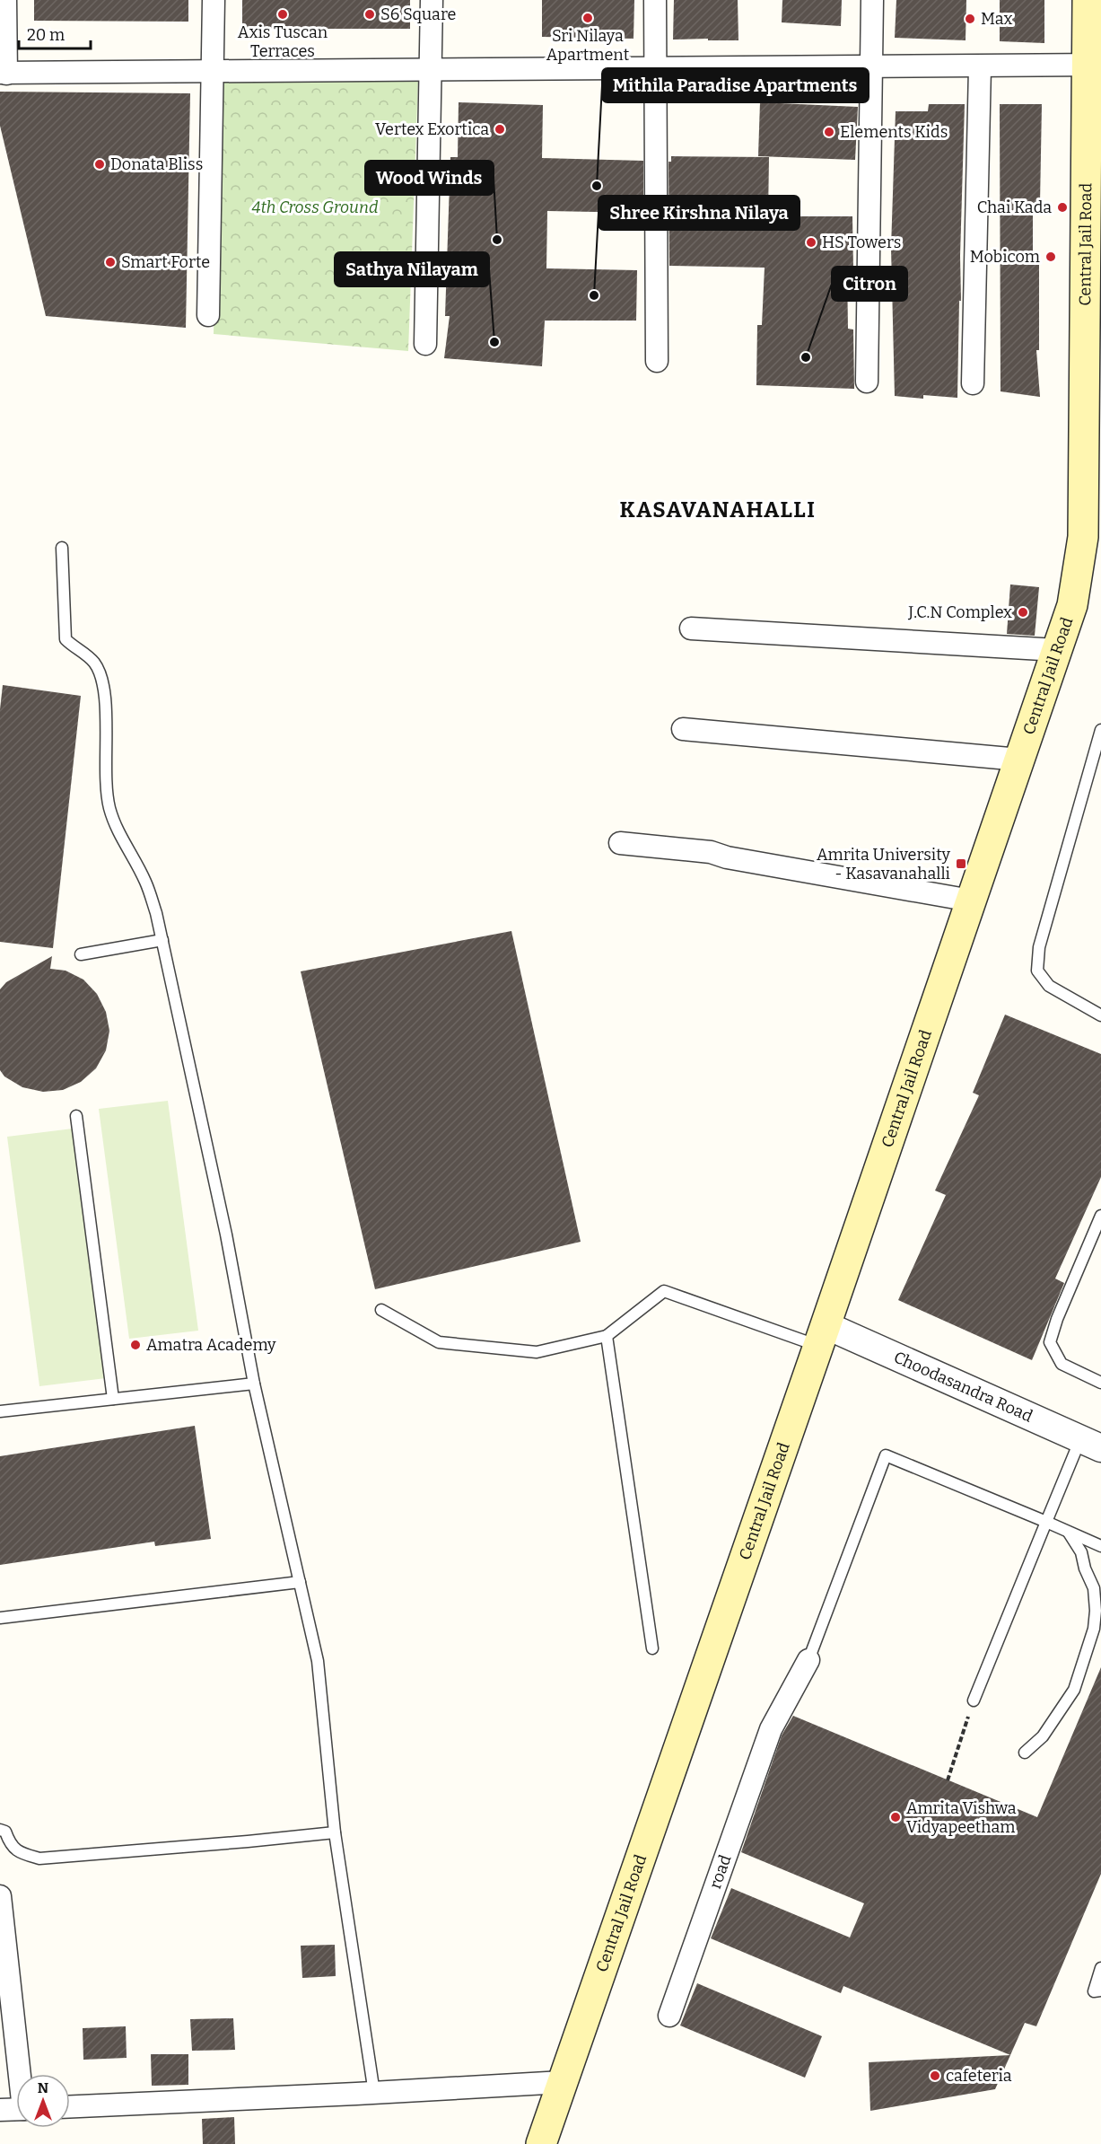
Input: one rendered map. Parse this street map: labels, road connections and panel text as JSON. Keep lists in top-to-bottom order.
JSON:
{
  "streets": {
    "main road": ["Central Jail Road"],
    "street": ["Choodasandra Road", "road"]
  },
  "crossings": [
    ["Central Jail Road", "Choodasandra Road"]
  ],
  "districts": ["KASAVANAHALLI"],
  "parks": ["4th Cross Ground"],
  "places": {
    "other": [
      "Axis Tuscan Terraces",
      "S6 Square",
      "Sri Nilaya Apartment",
      "Max",
      "Vertex Exortica",
      "Elements Kids",
      "Donata Bliss",
      "Mithila Paradise Apartments",
      "Chai Kada",
      "Wood Winds",
      "HS Towers",
      "Mobicom",
      "Smart Forte",
      "Shree Kirshna Nilaya",
      "Sathya Nilayam",
      "Citron",
      "J.C.N Complex",
      "Amatra Academy",
      "Amrita Vishwa Vidyapeetham",
      "cafeteria"
    ],
    "transit": ["Amrita University - Kasavanahalli"]
  },
  "scale_bar": "20 m",
  "north": "top"
}
